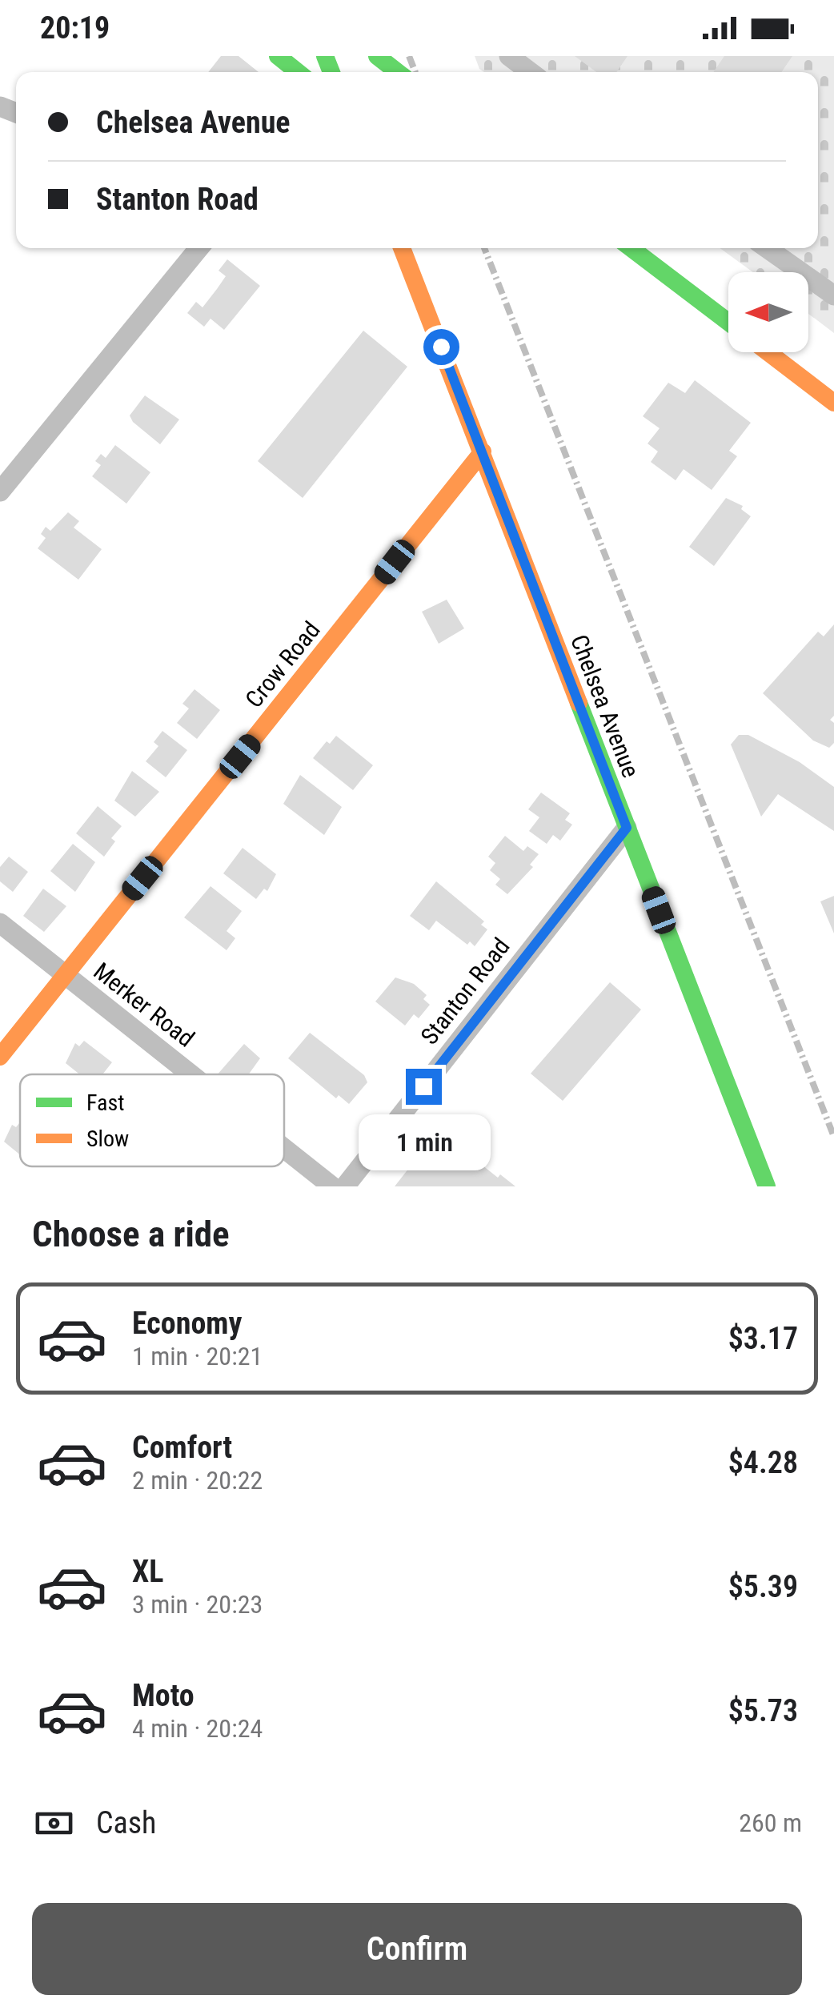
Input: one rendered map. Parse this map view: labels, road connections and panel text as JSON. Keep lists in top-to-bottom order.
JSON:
{
  "streets": {
    "main road": ["Crow Road", "Chelsea Avenue"],
    "street": ["Stanton Road", "Merker Road"]
  },
  "crossings": [
    ["Crow Road", "Chelsea Avenue"],
    ["Crow Road", "Merker Road"],
    ["Chelsea Avenue", "Stanton Road"]
  ],
  "legend": ["Fast", "Slow"],
  "north": "left",
  "page": {
    "status": "20:19",
    "banner": ["Chelsea Avenue", "Stanton Road"],
    "bubble": "1 min",
    "heading": "Choose a ride",
    "list": [
      {
        "name": "Economy",
        "note": "1 min · 20:21",
        "value": "$3.17"
      },
      {
        "name": "Comfort",
        "note": "2 min · 20:22",
        "value": "$4.28"
      },
      {
        "name": "XL",
        "note": "3 min · 20:23",
        "value": "$5.39"
      },
      {
        "name": "Moto",
        "note": "4 min · 20:24",
        "value": "$5.73"
      }
    ],
    "pay": ["Cash", "260 m"],
    "buttons": "Confirm"
  }
}
